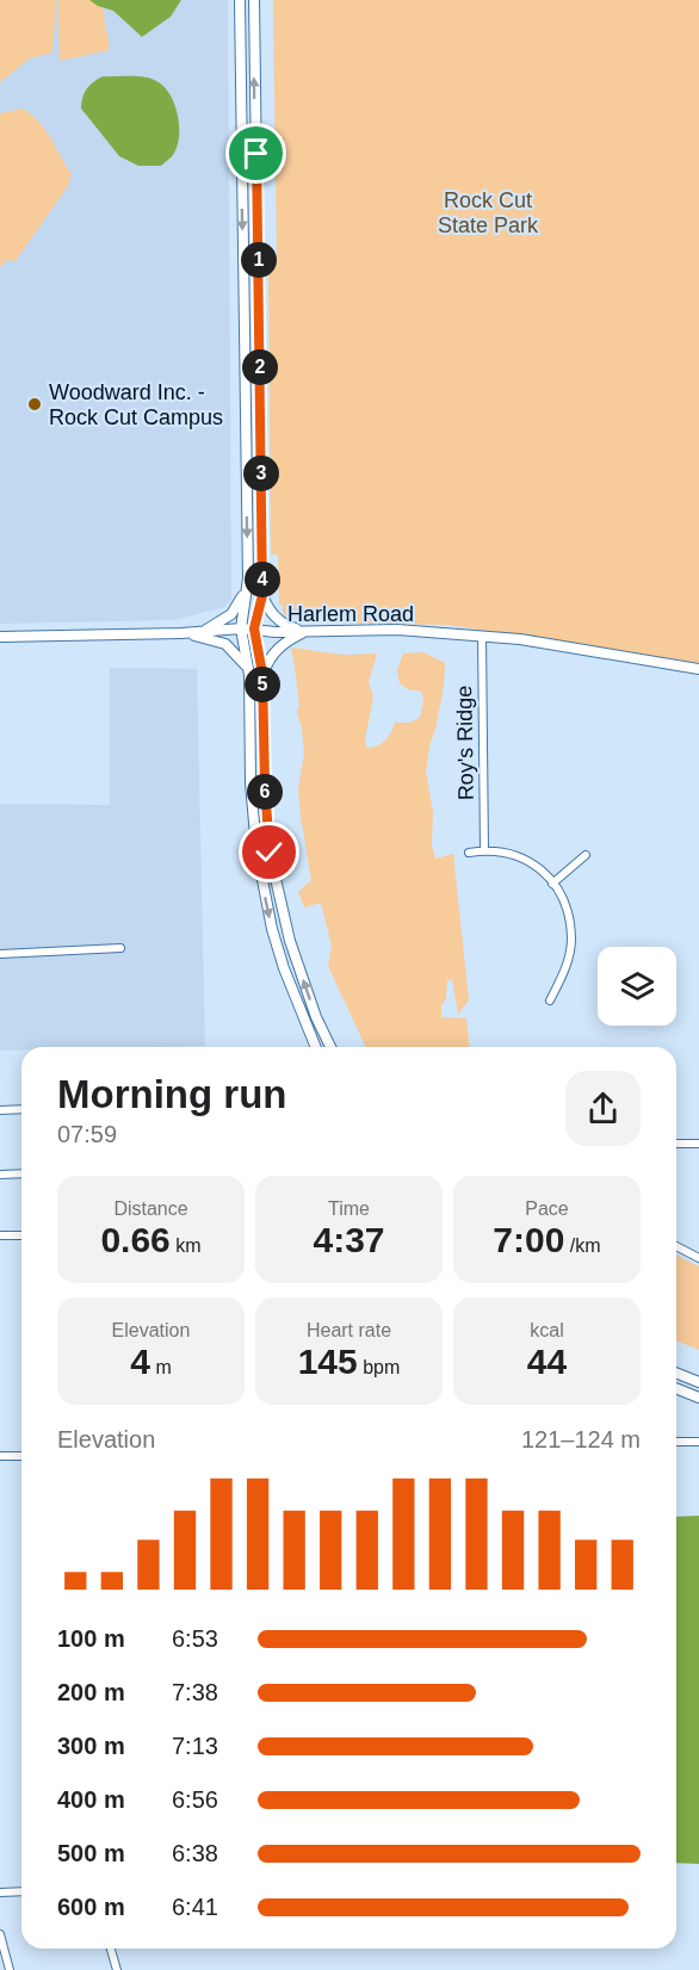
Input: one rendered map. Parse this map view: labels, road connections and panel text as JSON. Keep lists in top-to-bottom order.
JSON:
{
  "streets": {
    "main road": ["Harlem Road"],
    "street": ["Roy's Ridge"]
  },
  "crossings": [
    ["Harlem Road", "Roy's Ridge"]
  ],
  "parks": ["Rock Cut State Park"],
  "places": ["Woodward Inc. - Rock Cut Campus"],
  "page": {
    "pins": [
      "1",
      "2",
      "3",
      "4",
      "5",
      "6"
    ],
    "heading": ["Morning run", "07:59"],
    "stats": [
      ["Distance", "0.66 km"],
      ["Time", "4:37"],
      ["Pace", "7:00 /km"],
      ["Elevation", "4 m"],
      ["Heart rate", "145 bpm"],
      ["kcal", "44"]
    ],
    "chart": ["Elevation", "121–124 m"],
    "list": [
      {
        "name": "100 m",
        "note": "6:53"
      },
      {
        "name": "200 m",
        "note": "7:38"
      },
      {
        "name": "300 m",
        "note": "7:13"
      },
      {
        "name": "400 m",
        "note": "6:56"
      },
      {
        "name": "500 m",
        "note": "6:38"
      },
      {
        "name": "600 m",
        "note": "6:41"
      }
    ]
  }
}
